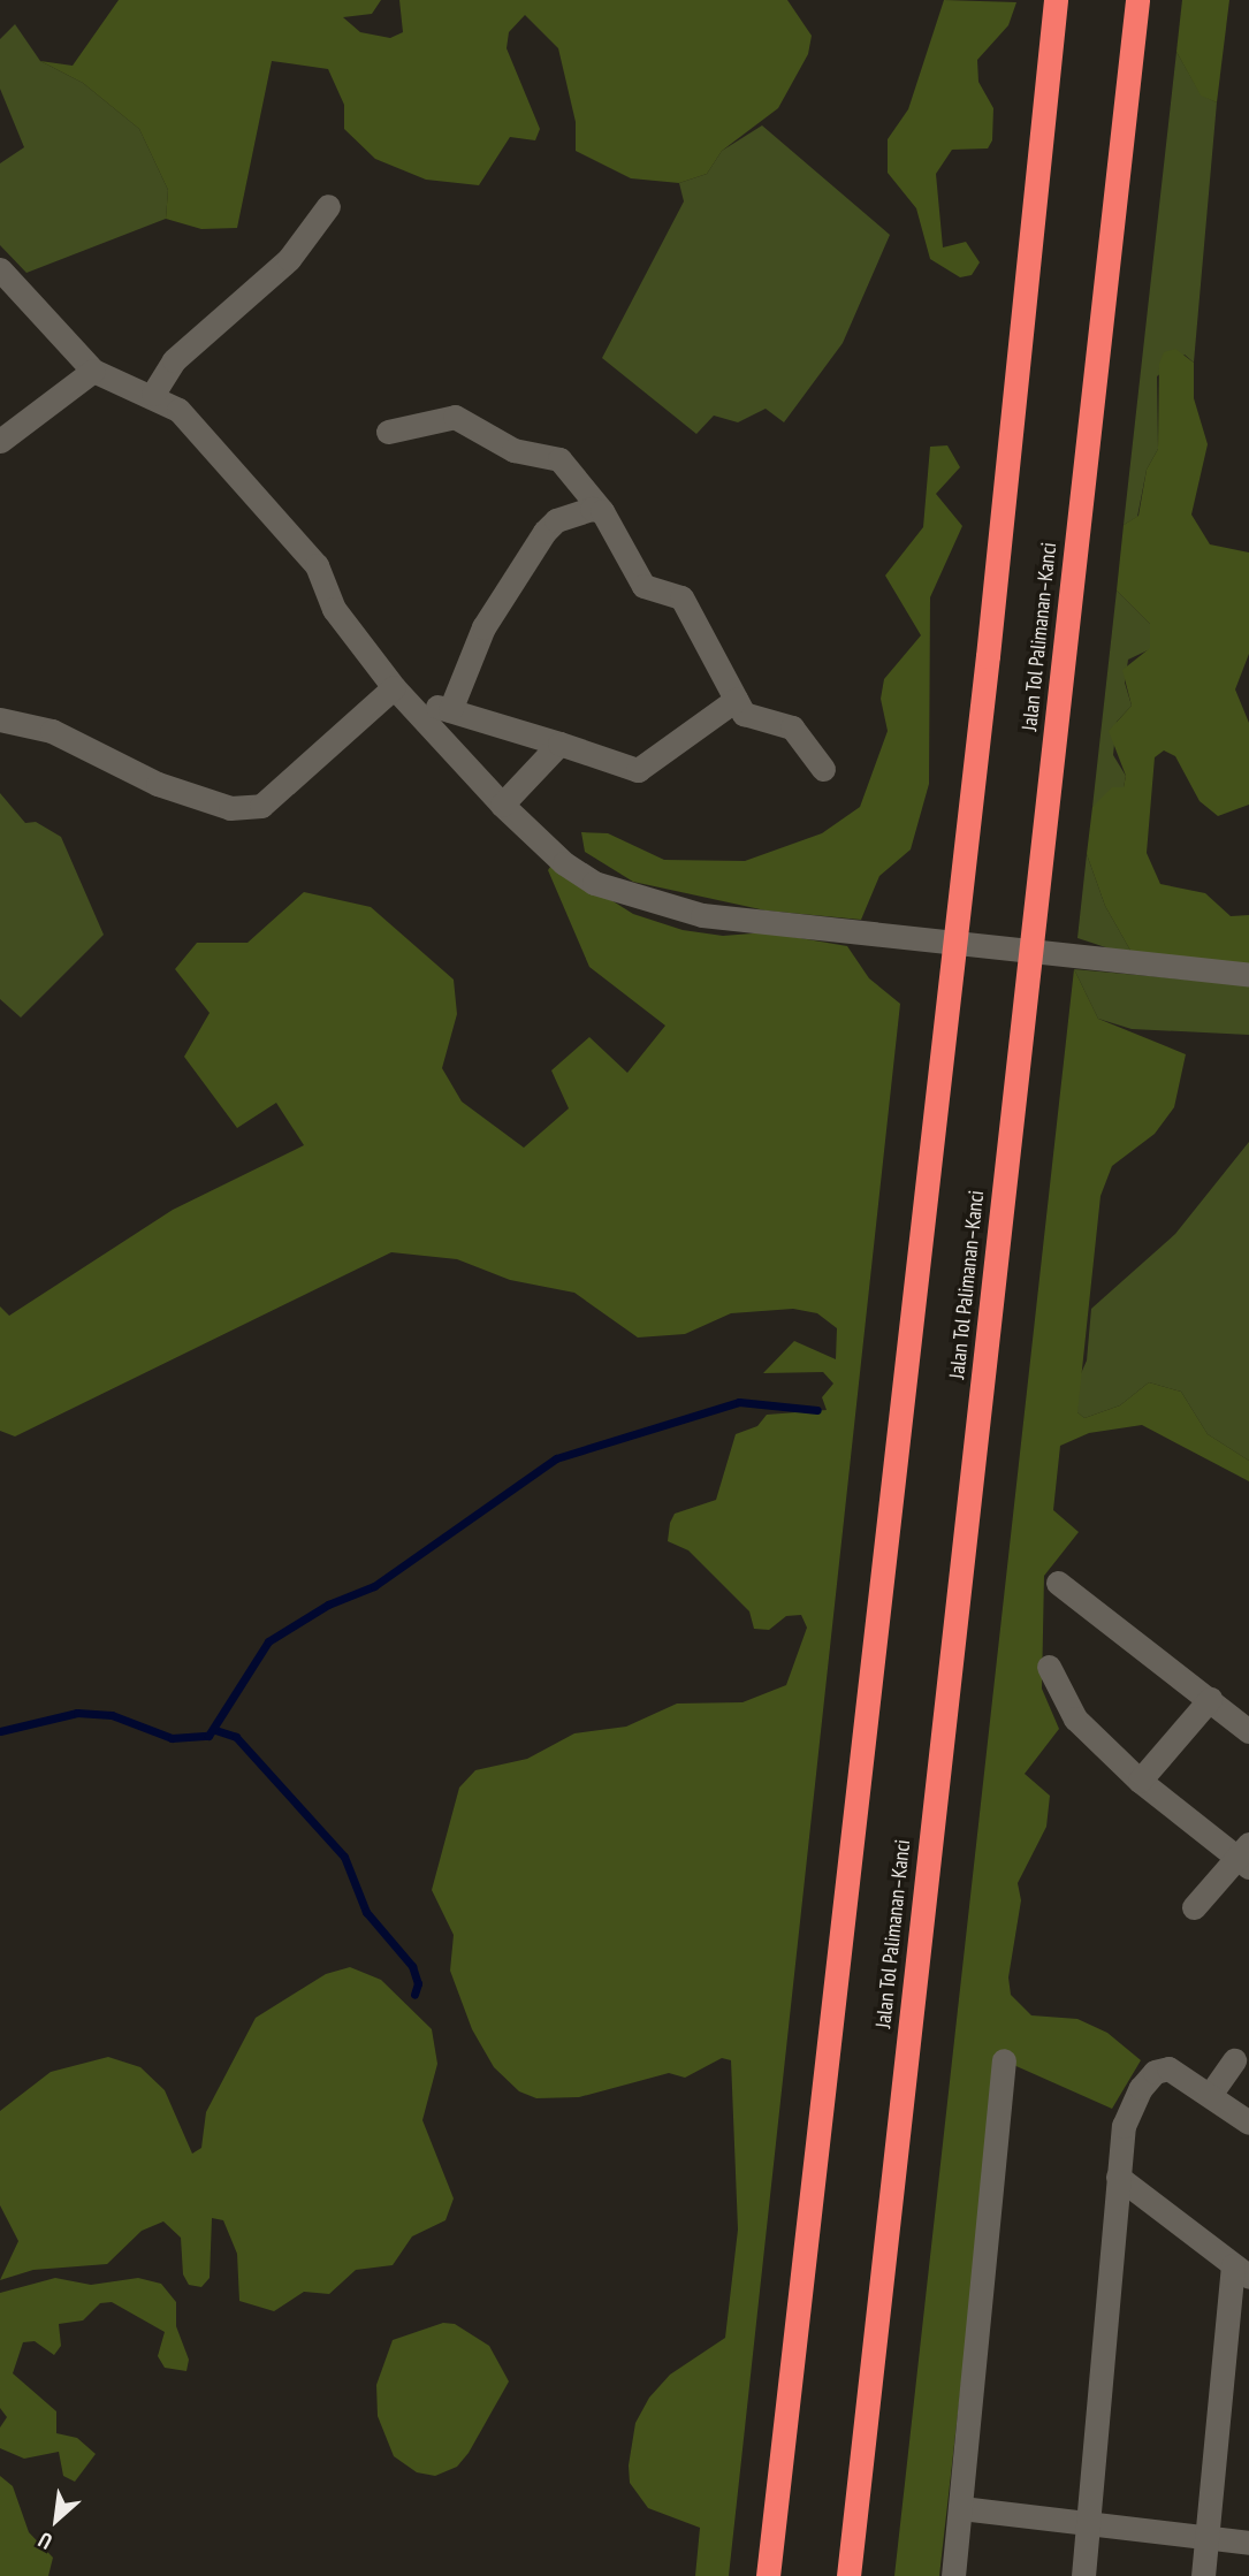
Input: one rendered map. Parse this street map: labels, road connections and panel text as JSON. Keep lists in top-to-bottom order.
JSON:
{
  "streets": {
    "highway": ["Jalan Tol Palimanan–Kanci"]
  },
  "north": "bottom left"
}
